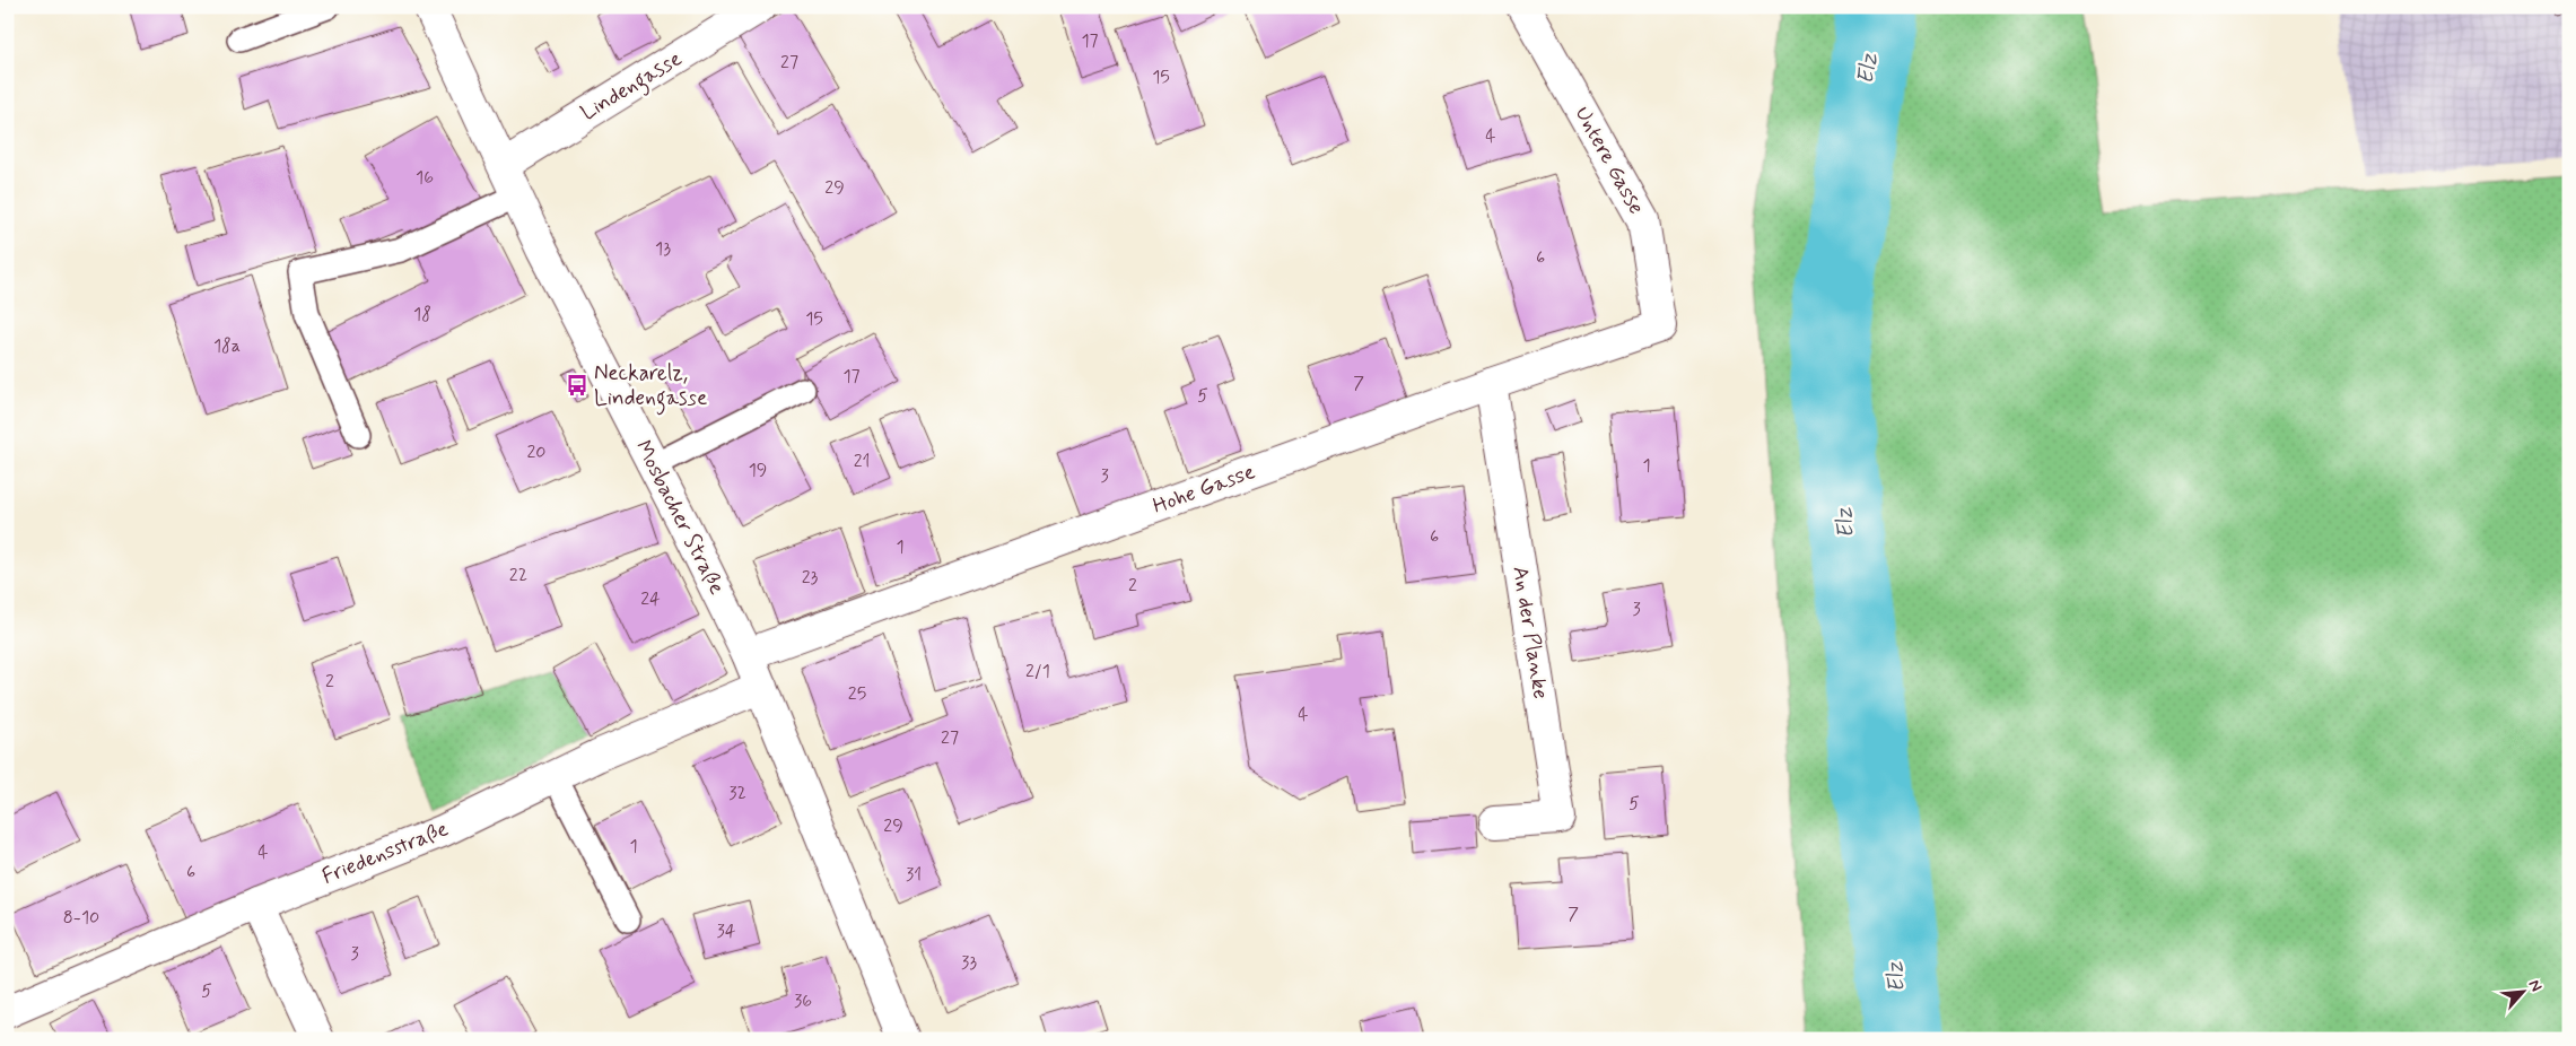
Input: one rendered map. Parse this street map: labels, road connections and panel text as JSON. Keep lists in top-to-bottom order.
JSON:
{
  "streets": {
    "street": [
      "Lindengasse",
      "Untere Gasse",
      "Hohe Gasse",
      "Mosbacher Straße",
      "An der Planke",
      "Friedensstraße"
    ]
  },
  "crossings": [
    ["Lindengasse", "Mosbacher Straße"],
    ["Untere Gasse", "Hohe Gasse"],
    ["Hohe Gasse", "Mosbacher Straße"],
    ["Hohe Gasse", "An der Planke"],
    ["Mosbacher Straße", "Friedensstraße"]
  ],
  "water": ["Elz"],
  "places": {
    "bus stop": ["Neckarelz, Lindengasse"]
  },
  "house_numbers": [
    "17",
    "27",
    "15",
    "4",
    "16",
    "29",
    "13",
    "6",
    "18",
    "15",
    "18a",
    "17",
    "7",
    "5",
    "20",
    "21",
    "1",
    "19",
    "3",
    "6",
    "1",
    "22",
    "23",
    "2",
    "24",
    "3",
    "2/1",
    "2",
    "25",
    "4",
    "27",
    "32",
    "5",
    "29",
    "1",
    "4",
    "6",
    "31",
    "7",
    "8-10",
    "34",
    "3",
    "33",
    "5",
    "36"
  ],
  "north": "top right"
}
